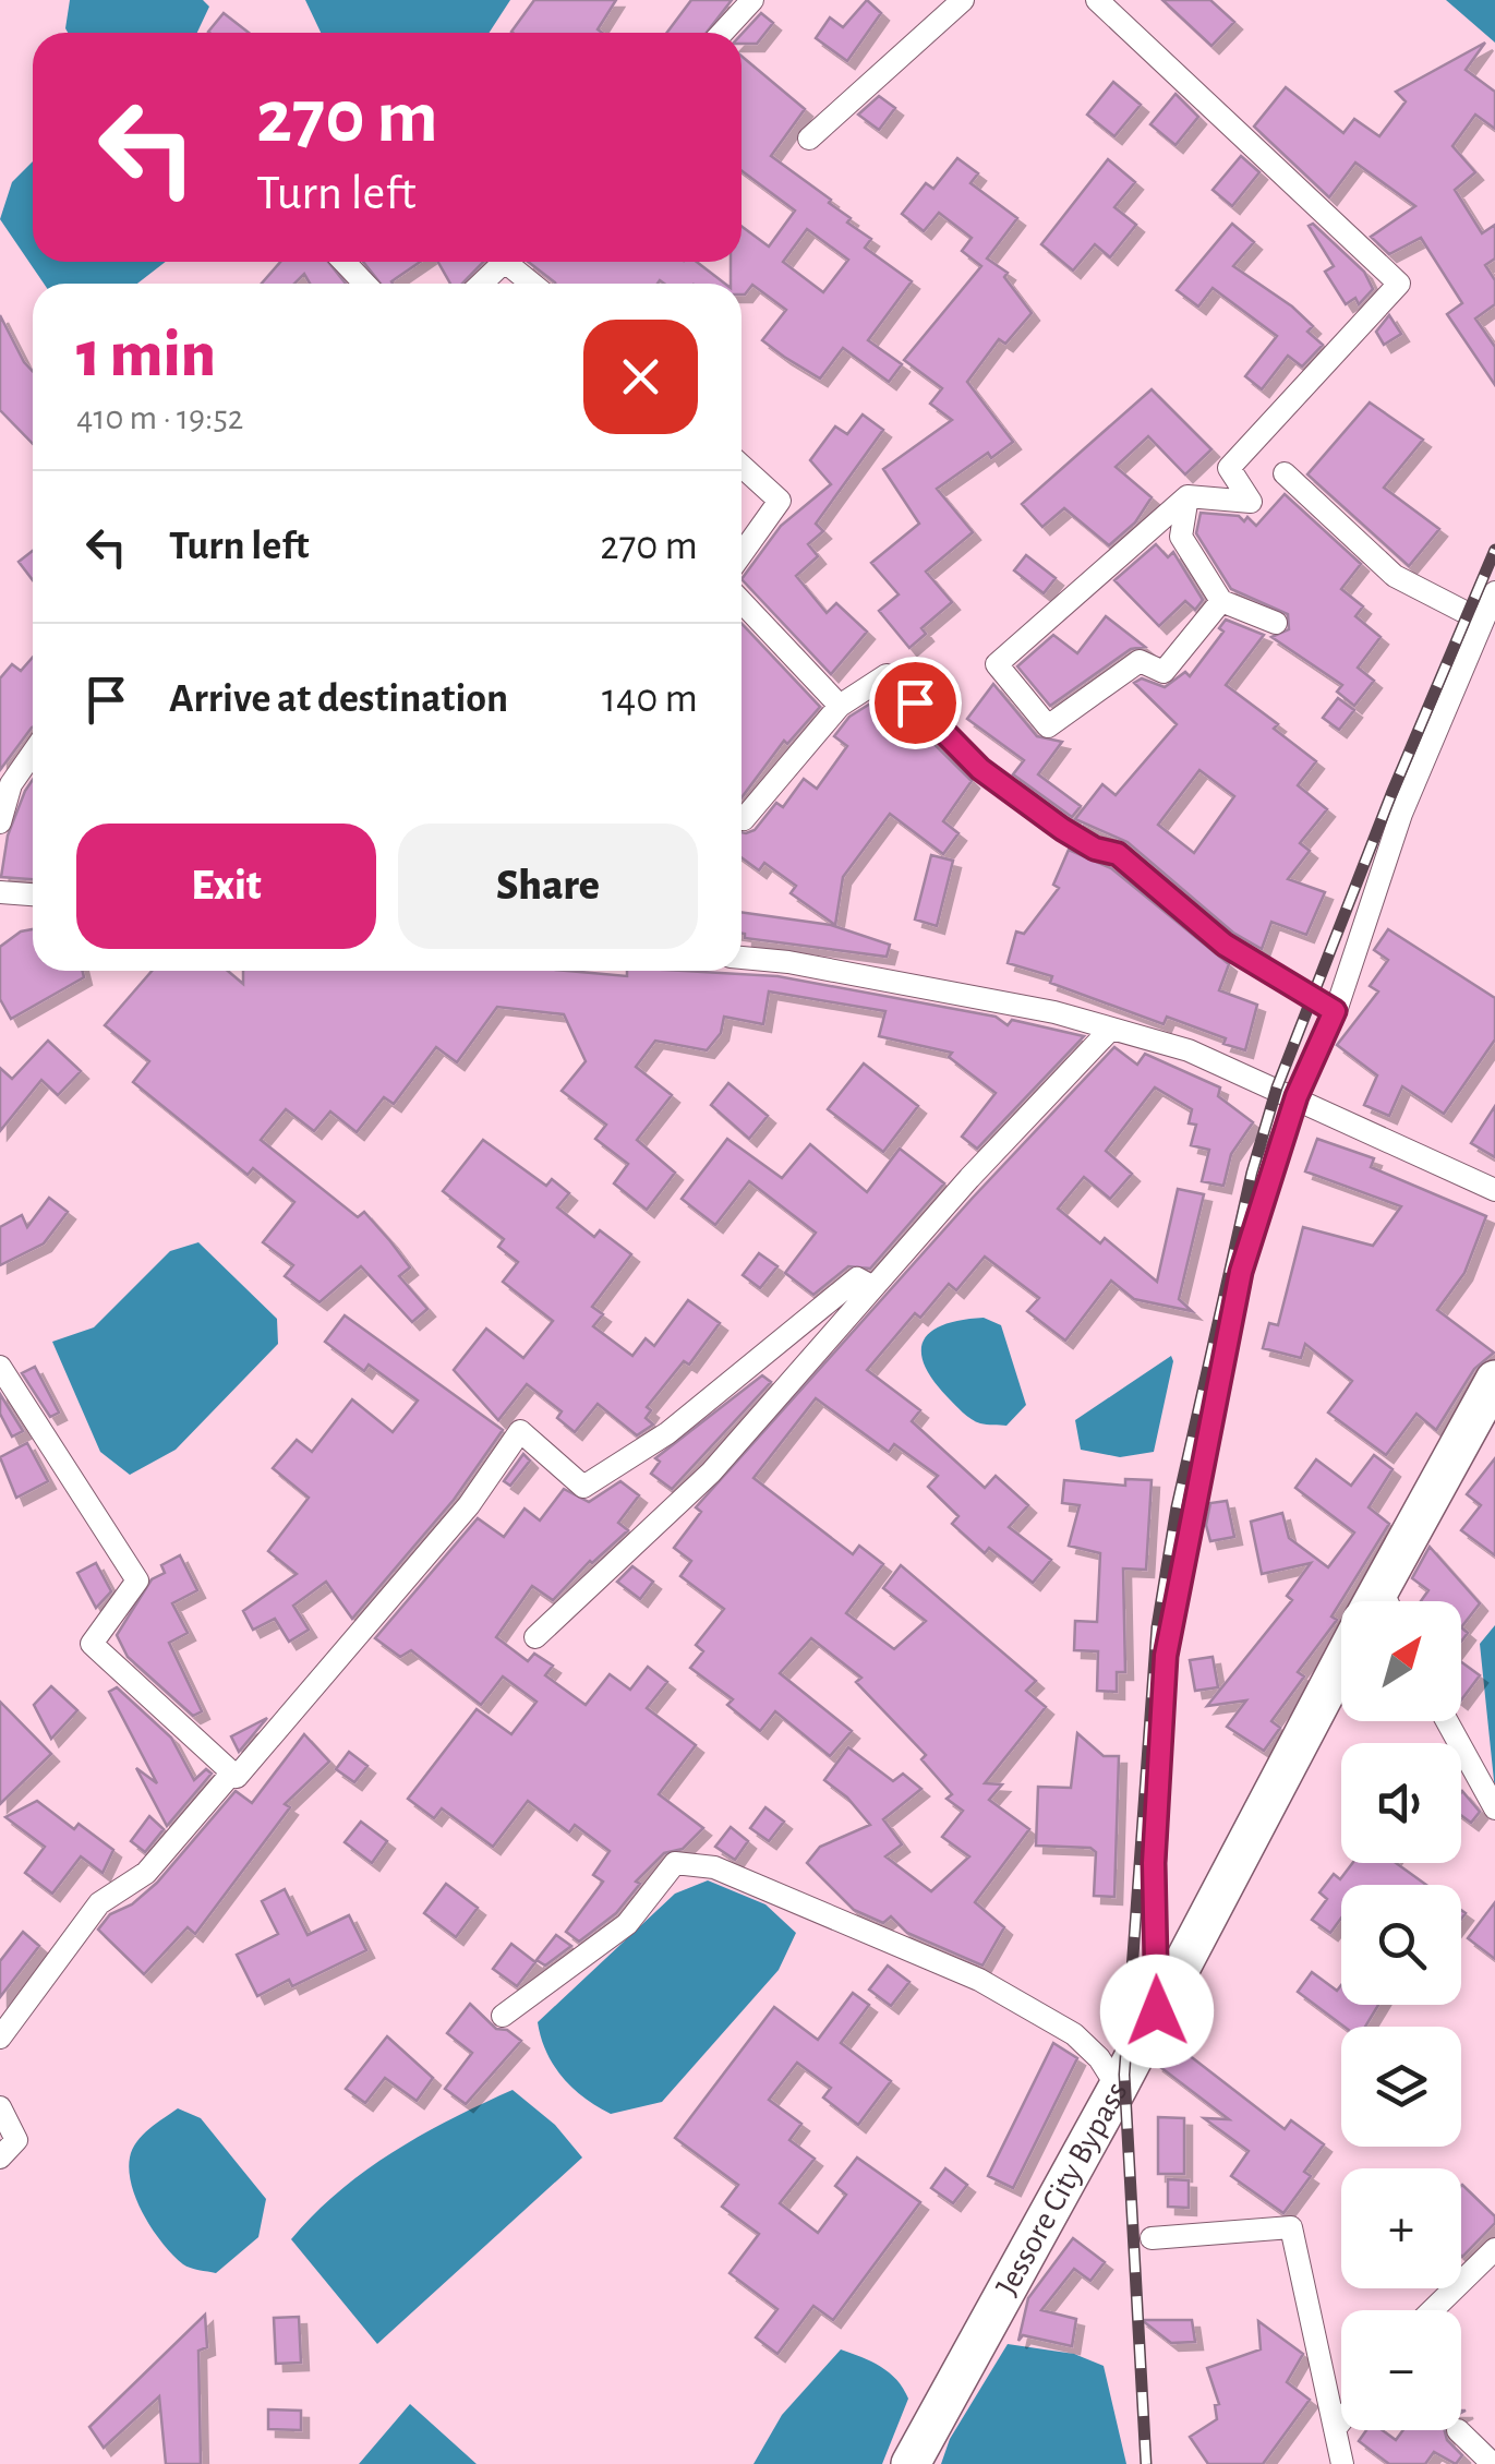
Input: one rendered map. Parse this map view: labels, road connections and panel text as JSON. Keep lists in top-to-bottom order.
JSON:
{
  "streets": {
    "highway": ["Jessore City Bypass"]
  },
  "north": "top right",
  "page": {
    "turn": ["270 m", "Turn left"],
    "heading": ["1 min", "410 m · 19:52"],
    "list": [
      {
        "name": "Turn left",
        "value": "270 m"
      },
      {
        "name": "Arrive at destination",
        "value": "140 m"
      }
    ],
    "buttons": ["Exit", "Share"],
    "map_buttons": ["+", "−"]
  }
}
